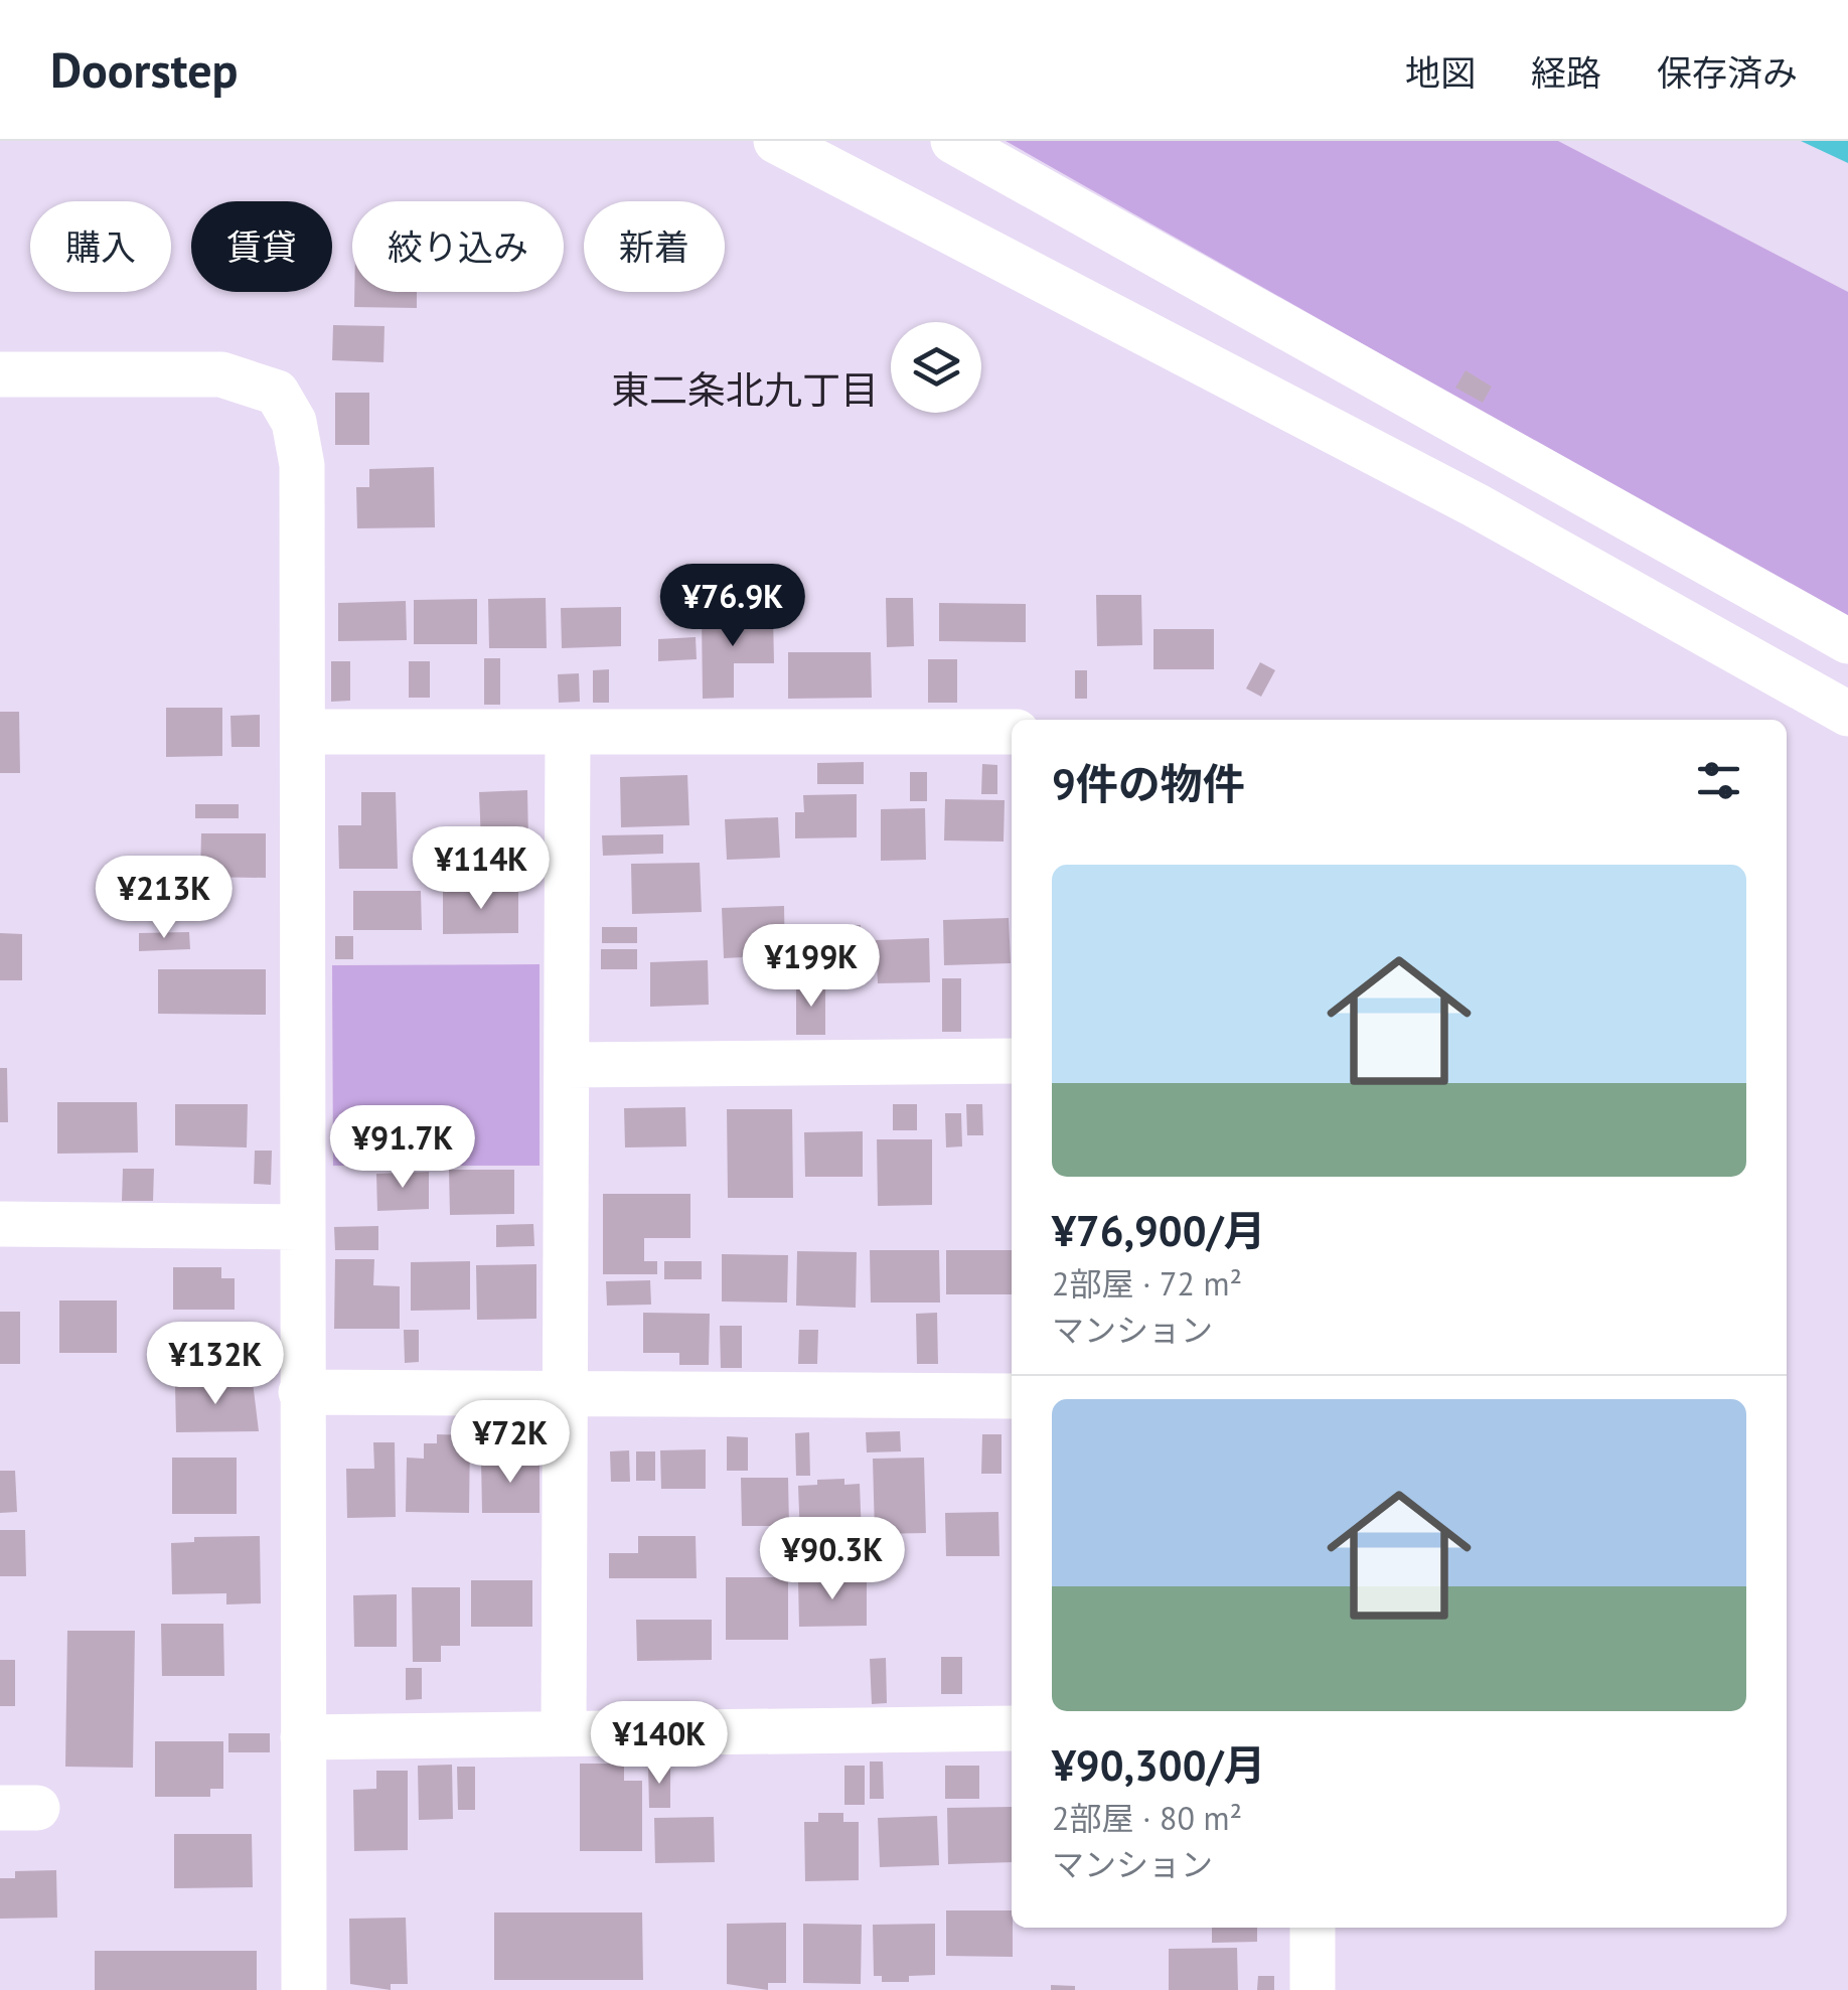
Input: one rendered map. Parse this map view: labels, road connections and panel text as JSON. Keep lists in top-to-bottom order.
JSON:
{
  "districts": ["東二条北九丁目"],
  "page": {
    "header": "Doorstep",
    "nav": ["地図", "経路", "保存済み"],
    "chip": [
      "購入",
      "賃貸",
      "絞り込み",
      "新着"
    ],
    "price": [
      "¥76.9K",
      "¥114K",
      "¥213K",
      "¥199K",
      "¥91.7K",
      "¥132K",
      "¥72K",
      "¥90.3K",
      "¥140K"
    ],
    "heading": "9件の物件",
    "list": [
      {
        "name": "¥76,900/月",
        "note": "2部屋 · 72 m² · マンション"
      },
      {
        "name": "¥90,300/月",
        "note": "2部屋 · 80 m² · マンション"
      }
    ]
  }
}
